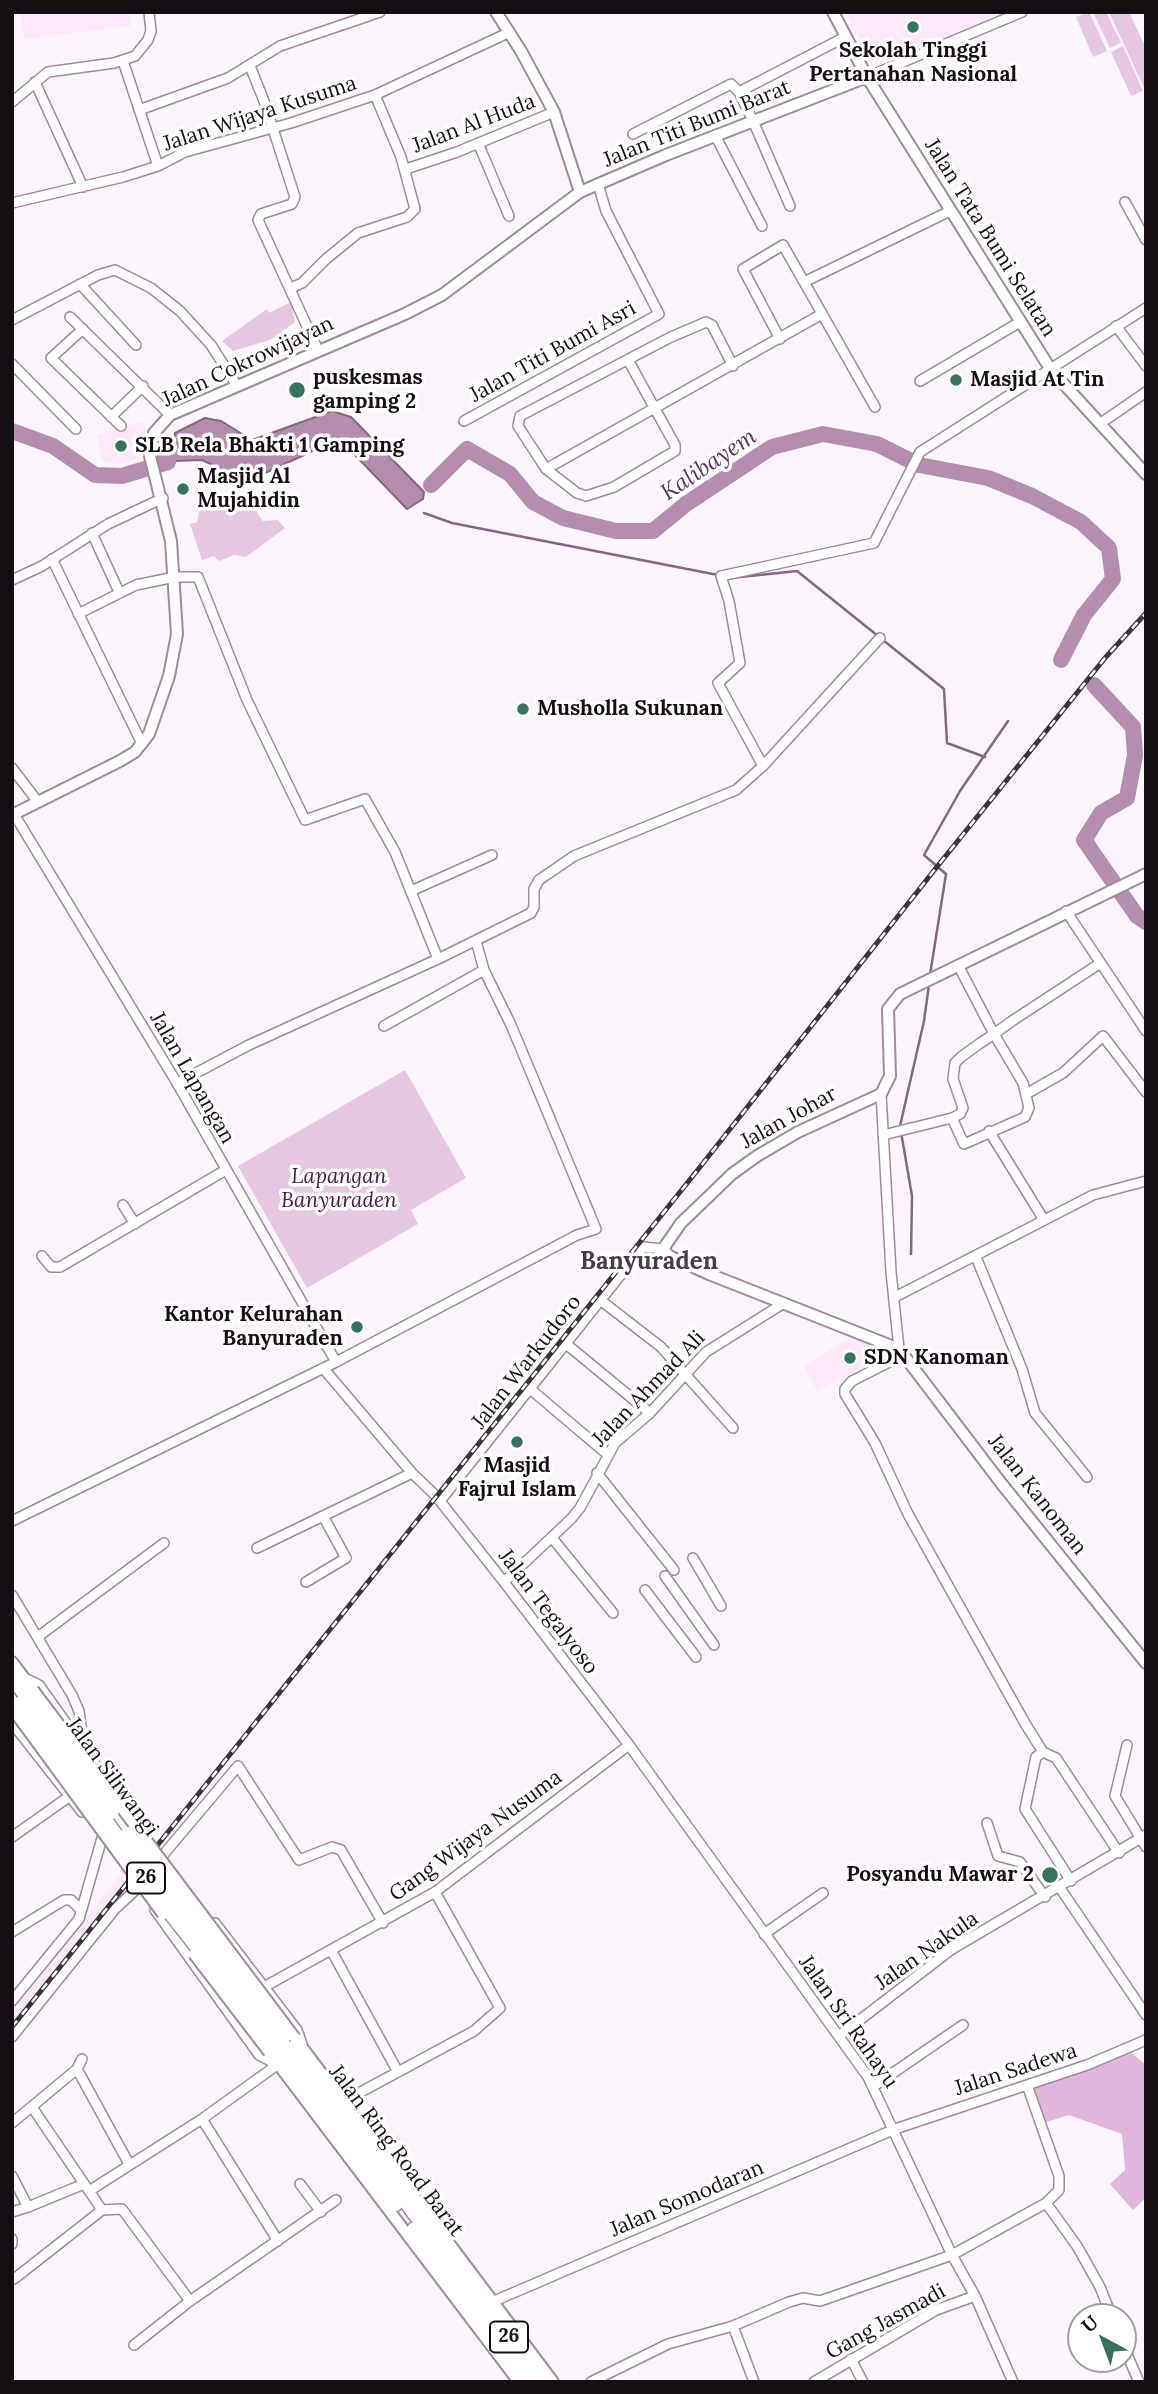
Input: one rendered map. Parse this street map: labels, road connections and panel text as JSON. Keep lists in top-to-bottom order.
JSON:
{
  "streets": {
    "highway": ["Jalan Siliwangi", "26", "Jalan Ring Road Barat"],
    "street": [
      "Jalan Wijaya Kusuma",
      "Jalan Al Huda",
      "Jalan Titi Bumi Barat",
      "Jalan Tata Bumi Selatan",
      "Jalan Titi Bumi Asri",
      "Jalan Cokrowijayan",
      "Jalan Lapangan",
      "Jalan Johar",
      "Jalan Warkudoro",
      "Jalan Ahmad Ali",
      "Jalan Kanoman",
      "Jalan Tegalyoso",
      "Gang Wijaya Nusuma",
      "Jalan Nakula",
      "Jalan Sri Rahayu",
      "Jalan Sadewa",
      "Jalan Somodaran",
      "Gang Jasmadi"
    ]
  },
  "crossings": [
    ["Jalan Titi Bumi Barat", "Jalan Tata Bumi Selatan"],
    ["Jalan Titi Bumi Barat", "Jalan Titi Bumi Asri"],
    ["Jalan Titi Bumi Barat", "Jalan Cokrowijayan"],
    ["Jalan Johar", "Jalan Warkudoro"],
    ["Jalan Warkudoro", "Jalan Tegalyoso"],
    ["Jalan Ahmad Ali", "Jalan Tegalyoso"],
    ["Jalan Tegalyoso", "Gang Wijaya Nusuma"],
    ["Jalan Tegalyoso", "Jalan Sri Rahayu"],
    ["Jalan Siliwangi", "Jalan Ring Road Barat"],
    ["Gang Wijaya Nusuma", "Jalan Sri Rahayu"],
    ["26", "Jalan Ring Road Barat"],
    ["Jalan Nakula", "Jalan Sri Rahayu"],
    ["Jalan Sri Rahayu", "Jalan Sadewa"],
    ["Jalan Sri Rahayu", "Jalan Somodaran"],
    ["Jalan Sri Rahayu", "Gang Jasmadi"],
    ["Jalan Sadewa", "Jalan Somodaran"]
  ],
  "districts": ["Banyuraden"],
  "water": ["Kalibayem"],
  "parks": ["Lapangan Banyuraden"],
  "places": [
    "Sekolah Tinggi Pertanahan Nasional",
    "Masjid At Tin",
    "puskesmas gamping 2",
    "SLB Rela Bhakti 1 Gamping",
    "Masjid Al Mujahidin",
    "Musholla Sukunan",
    "Kantor Kelurahan Banyuraden",
    "SDN Kanoman",
    "Masjid Fajrul Islam",
    "Posyandu Mawar 2"
  ],
  "north": "top left"
}
